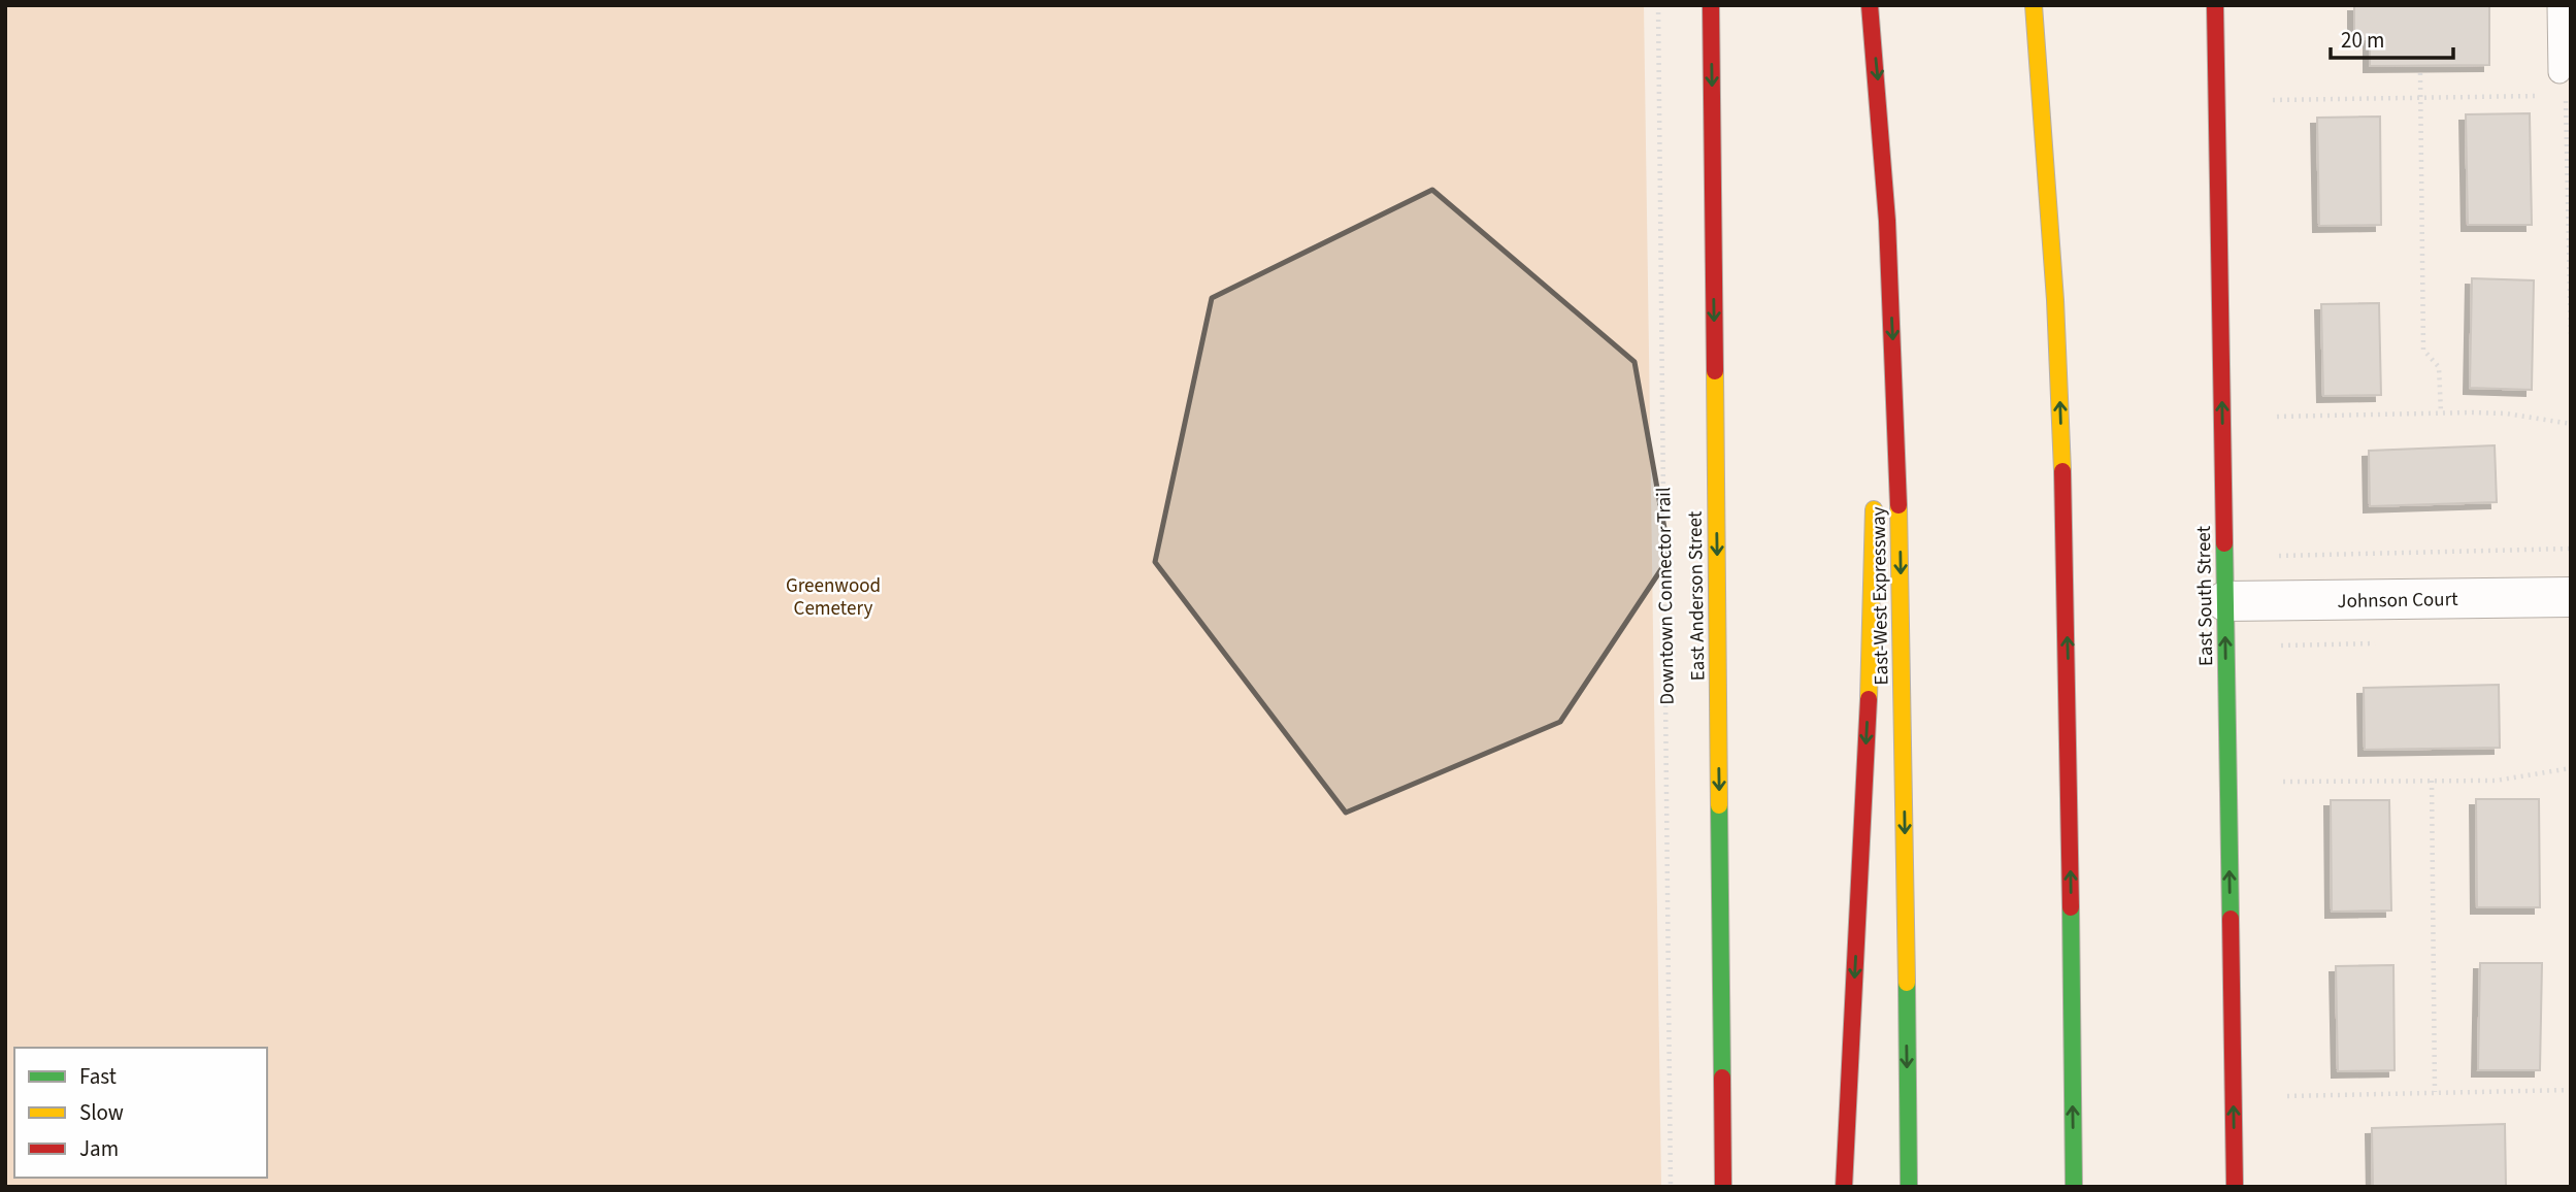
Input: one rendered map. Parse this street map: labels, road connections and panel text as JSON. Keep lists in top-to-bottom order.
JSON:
{
  "streets": {
    "main road": ["East Anderson Street", "East-West Expressway", "East South Street"],
    "street": ["Johnson Court"],
    "path": ["Downtown Connector Trail"]
  },
  "crossings": [
    ["East South Street", "Johnson Court"]
  ],
  "one_way": ["East South Street"],
  "parks": ["Greenwood Cemetery"],
  "legend": ["Fast", "Slow", "Jam"],
  "scale_bar": "20 m"
}
